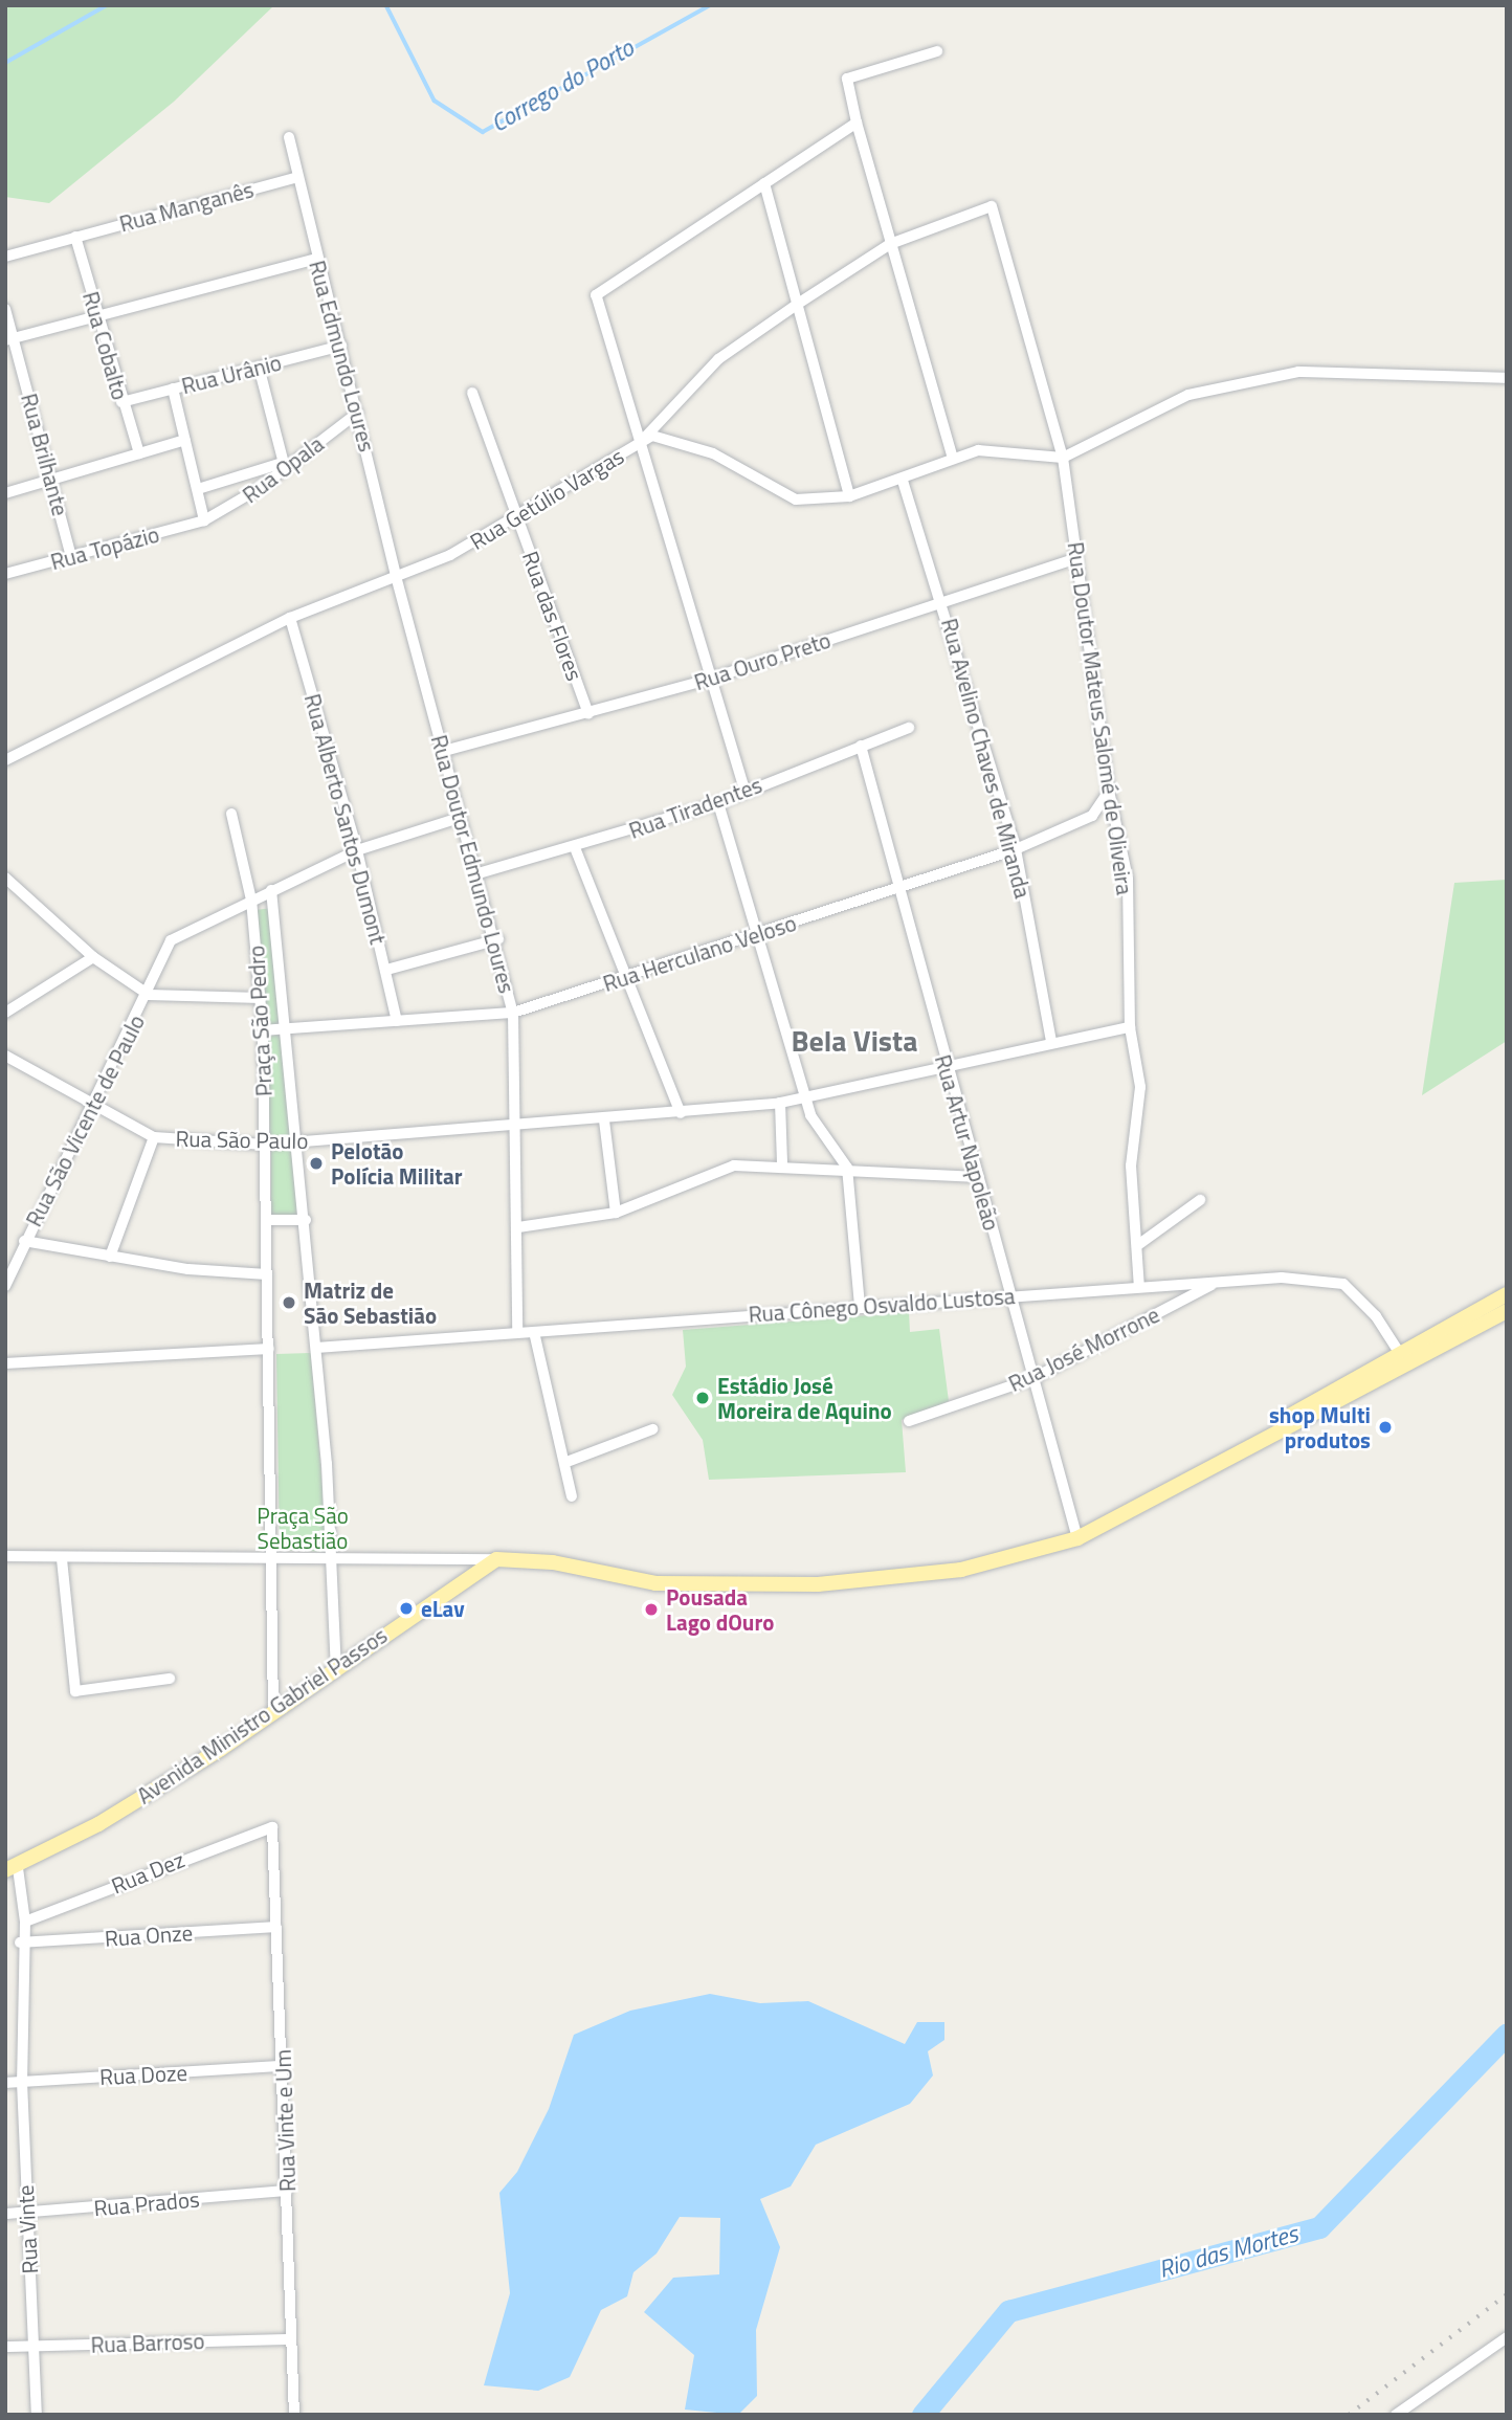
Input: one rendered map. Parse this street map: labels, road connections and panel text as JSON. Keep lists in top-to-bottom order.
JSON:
{
  "streets": {
    "main road": ["Avenida Ministro Gabriel Passos"],
    "street": [
      "Rua Manganês",
      "Rua Cobalto",
      "Rua Edmundo Loures",
      "Rua Urânio",
      "Rua Brilhante",
      "Rua Opala",
      "Rua Getúlio Vargas",
      "Rua Topázio",
      "Rua das Flores",
      "Rua Ouro Preto",
      "Rua Doutor Mateus Salomé de Oliveira",
      "Rua Avelino Chaves de Miranda",
      "Rua Tiradentes",
      "Rua Alberto Santos Dumont",
      "Rua Doutor Edmundo Loures",
      "Rua Herculano Veloso",
      "Praça São Pedro",
      "Rua São Vicente de Paulo",
      "Rua São Paulo",
      "Rua Artur Napoleão",
      "Rua Cônego Osvaldo Lustosa",
      "Rua José Morrone",
      "Rua Dez",
      "Rua Onze",
      "Rua Doze",
      "Rua Vinte e Um",
      "Rua Prados",
      "Rua Vinte",
      "Rua Barroso"
    ]
  },
  "crossings": [
    ["Rua Manganês", "Rua Cobalto"],
    ["Rua Manganês", "Rua Edmundo Loures"],
    ["Rua Cobalto", "Rua Urânio"],
    ["Rua Edmundo Loures", "Rua Urânio"],
    ["Rua Edmundo Loures", "Rua Opala"],
    ["Rua Edmundo Loures", "Rua Getúlio Vargas"],
    ["Rua Edmundo Loures", "Rua Doutor Edmundo Loures"],
    ["Rua Brilhante", "Rua Topázio"],
    ["Rua Opala", "Rua Topázio"],
    ["Rua Getúlio Vargas", "Rua das Flores"],
    ["Rua Getúlio Vargas", "Rua Doutor Mateus Salomé de Oliveira"],
    ["Rua Getúlio Vargas", "Rua Avelino Chaves de Miranda"],
    ["Rua Getúlio Vargas", "Rua Alberto Santos Dumont"],
    ["Rua Getúlio Vargas", "Rua Doutor Edmundo Loures"],
    ["Rua das Flores", "Rua Ouro Preto"],
    ["Rua Ouro Preto", "Rua Doutor Mateus Salomé de Oliveira"],
    ["Rua Ouro Preto", "Rua Avelino Chaves de Miranda"],
    ["Rua Ouro Preto", "Rua Doutor Edmundo Loures"],
    ["Rua Doutor Mateus Salomé de Oliveira", "Rua Herculano Veloso"],
    ["Rua Doutor Mateus Salomé de Oliveira", "Rua São Paulo"],
    ["Rua Doutor Mateus Salomé de Oliveira", "Rua Cônego Osvaldo Lustosa"],
    ["Rua Avelino Chaves de Miranda", "Rua Herculano Veloso"],
    ["Rua Avelino Chaves de Miranda", "Rua São Paulo"],
    ["Rua Tiradentes", "Rua Doutor Edmundo Loures"],
    ["Rua Tiradentes", "Rua Artur Napoleão"],
    ["Rua Alberto Santos Dumont", "Rua Herculano Veloso"],
    ["Rua Alberto Santos Dumont", "Rua São Vicente de Paulo"],
    ["Rua Doutor Edmundo Loures", "Rua Herculano Veloso"],
    ["Rua Doutor Edmundo Loures", "Rua São Vicente de Paulo"],
    ["Rua Doutor Edmundo Loures", "Rua São Paulo"],
    ["Rua Doutor Edmundo Loures", "Rua Cônego Osvaldo Lustosa"],
    ["Rua Herculano Veloso", "Praça São Pedro"],
    ["Rua Herculano Veloso", "Rua Artur Napoleão"],
    ["Praça São Pedro", "Rua São Vicente de Paulo"],
    ["Praça São Pedro", "Rua São Paulo"],
    ["Rua São Vicente de Paulo", "Rua São Paulo"],
    ["Rua São Paulo", "Rua Artur Napoleão"],
    ["Rua Artur Napoleão", "Rua Cônego Osvaldo Lustosa"],
    ["Rua Artur Napoleão", "Rua José Morrone"],
    ["Rua Cônego Osvaldo Lustosa", "Rua José Morrone"],
    ["Avenida Ministro Gabriel Passos", "Rua Vinte"],
    ["Rua Dez", "Rua Vinte e Um"],
    ["Rua Dez", "Rua Vinte"],
    ["Rua Onze", "Rua Vinte e Um"],
    ["Rua Onze", "Rua Vinte"],
    ["Rua Doze", "Rua Vinte e Um"],
    ["Rua Doze", "Rua Vinte"],
    ["Rua Vinte e Um", "Rua Prados"],
    ["Rua Vinte e Um", "Rua Barroso"],
    ["Rua Prados", "Rua Vinte"],
    ["Rua Vinte", "Rua Barroso"]
  ],
  "districts": ["Bela Vista"],
  "water": ["Corrego do Porto", "Rio das Mortes"],
  "parks": ["Praça São Sebastião"],
  "places": [
    "Pelotão Polícia Militar",
    "Matriz de São Sebastião",
    "Estádio José Moreira de Aquino",
    "shop Multi produtos",
    "eLav",
    "Pousada Lago dOuro"
  ]
}
